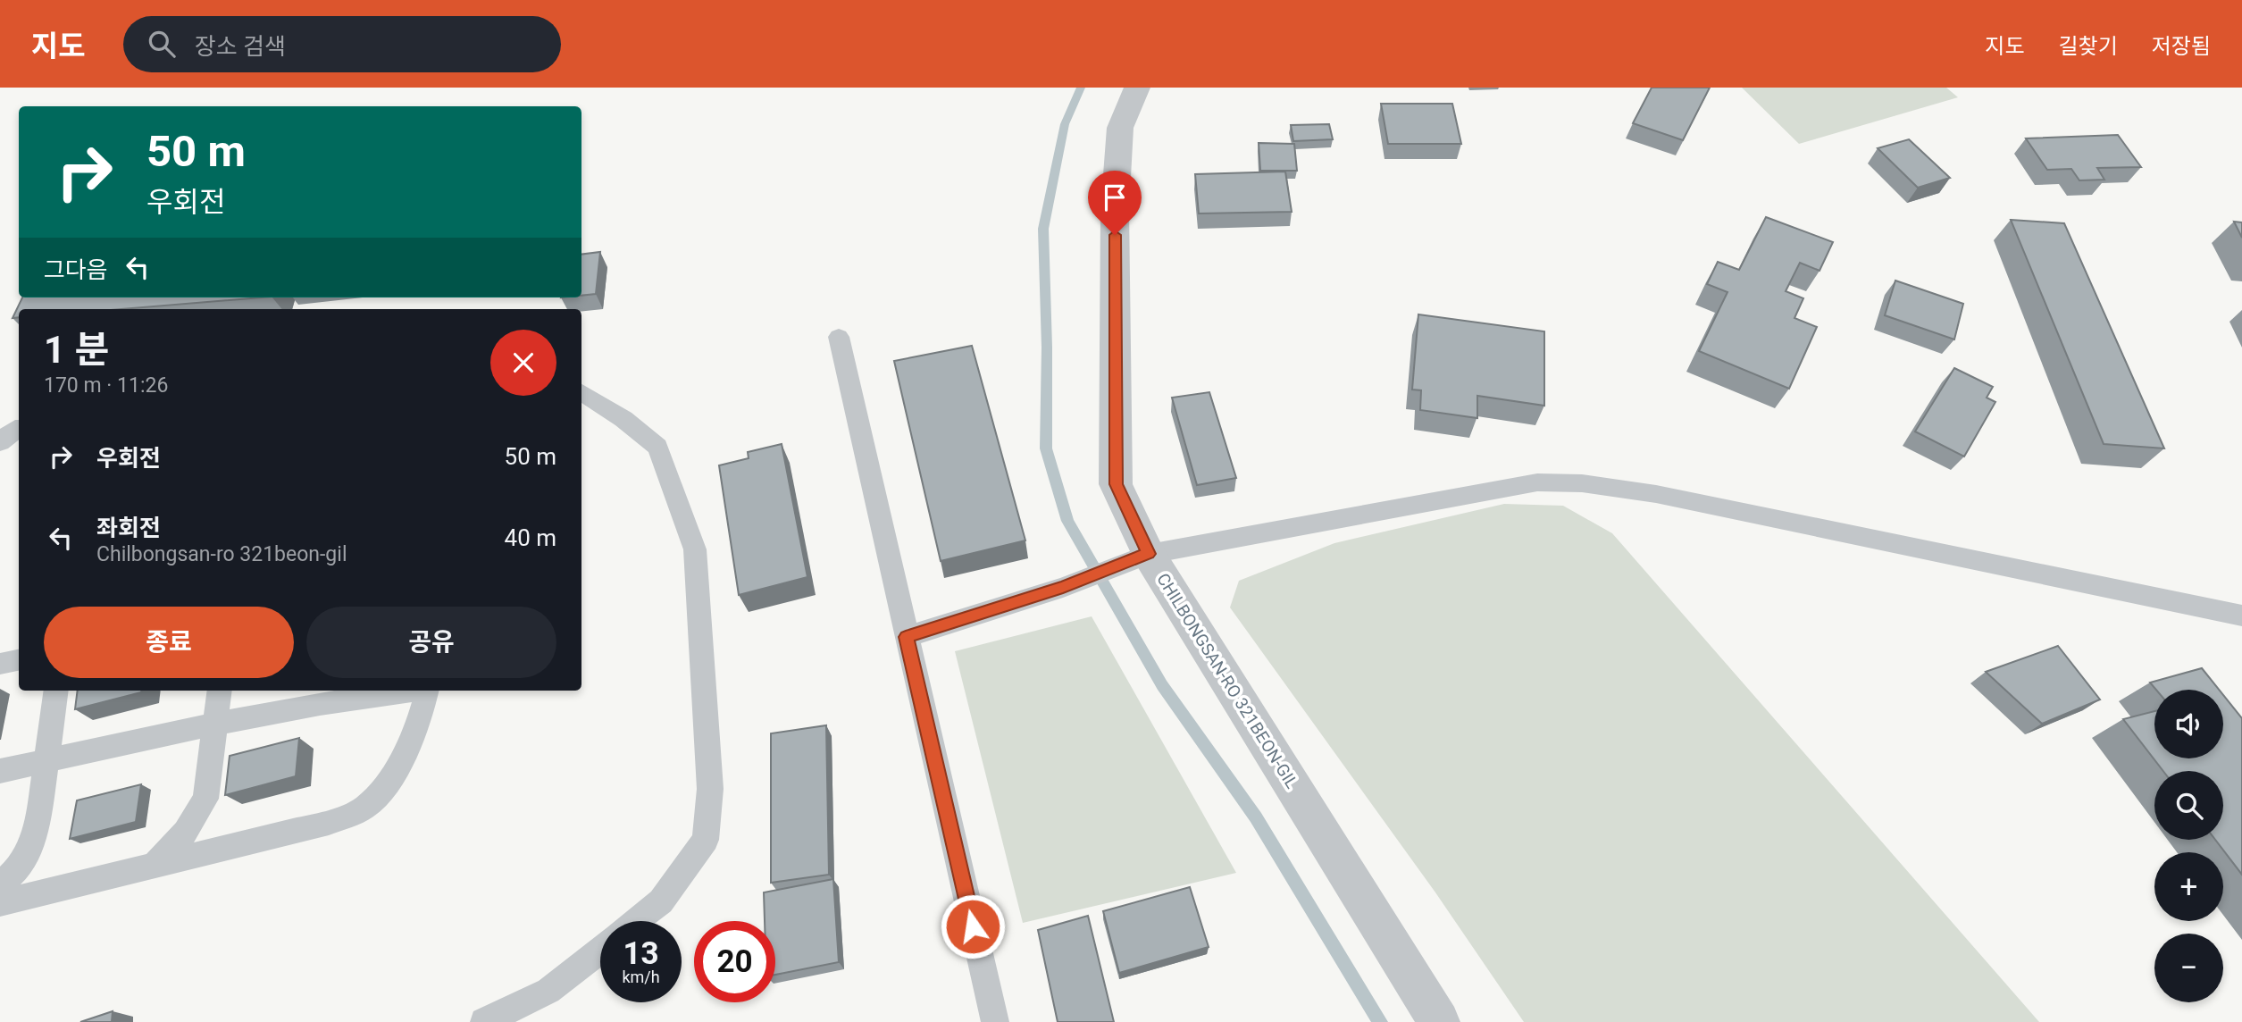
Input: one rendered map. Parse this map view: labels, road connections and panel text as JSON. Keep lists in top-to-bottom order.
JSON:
{
  "streets": {
    "street": ["CHILBONGSAN-RO 321BEON-GIL"]
  },
  "page": {
    "header": "지도",
    "search": "장소 검색",
    "nav": ["지도", "길찾기", "저장됨"],
    "turn": ["50 m", "우회전"],
    "then": "그다음",
    "heading": ["1 분", "170 m · 11:26"],
    "list": [
      {
        "name": "우회전",
        "value": "50 m"
      },
      {
        "name": "좌회전",
        "note": "Chilbongsan-ro 321beon-gil",
        "value": "40 m"
      }
    ],
    "buttons": ["종료", "공유"],
    "map_buttons": ["+", "−"],
    "speed": "13 km/h",
    "limit": "20"
  }
}
